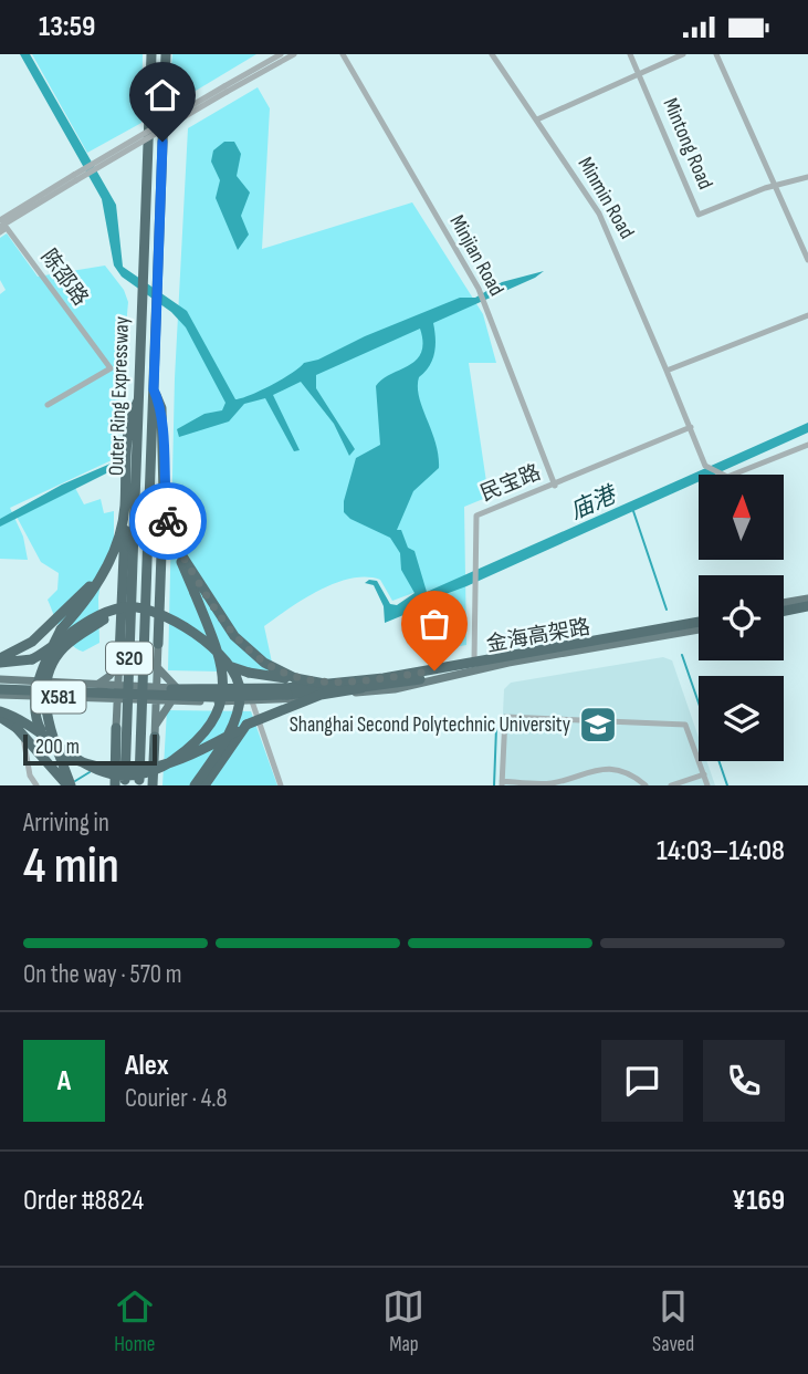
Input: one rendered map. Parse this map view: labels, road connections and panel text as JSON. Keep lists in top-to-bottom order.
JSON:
{
  "streets": {
    "highway": ["Outer Ring Expressway", "金海高架路", "S20"],
    "main road": ["X581"],
    "street": [
      "Mintong Road",
      "Minmin Road",
      "Minjian Road",
      "陈邵路",
      "民宝路"
    ]
  },
  "crossings": [
    ["Minmin Road", "民宝路"],
    ["Minjian Road", "民宝路"],
    ["民宝路", "X581"],
    ["金海高架路", "X581"]
  ],
  "water": ["庙港"],
  "places": {
    "school or university": ["Shanghai Second Polytechnic University"]
  },
  "scale_bar": "200 m",
  "north": "top",
  "page": {
    "status": "13:59",
    "scale": "200 m",
    "heading": ["4 min", "Arriving in", "14:03–14:08"],
    "panel": [
      "Alex",
      "Courier · 4.8",
      "Order #8824",
      "¥169"
    ],
    "bar": "On the way · 570 m",
    "round": "A",
    "tabs": ["Home", "Map", "Saved"]
  }
}
